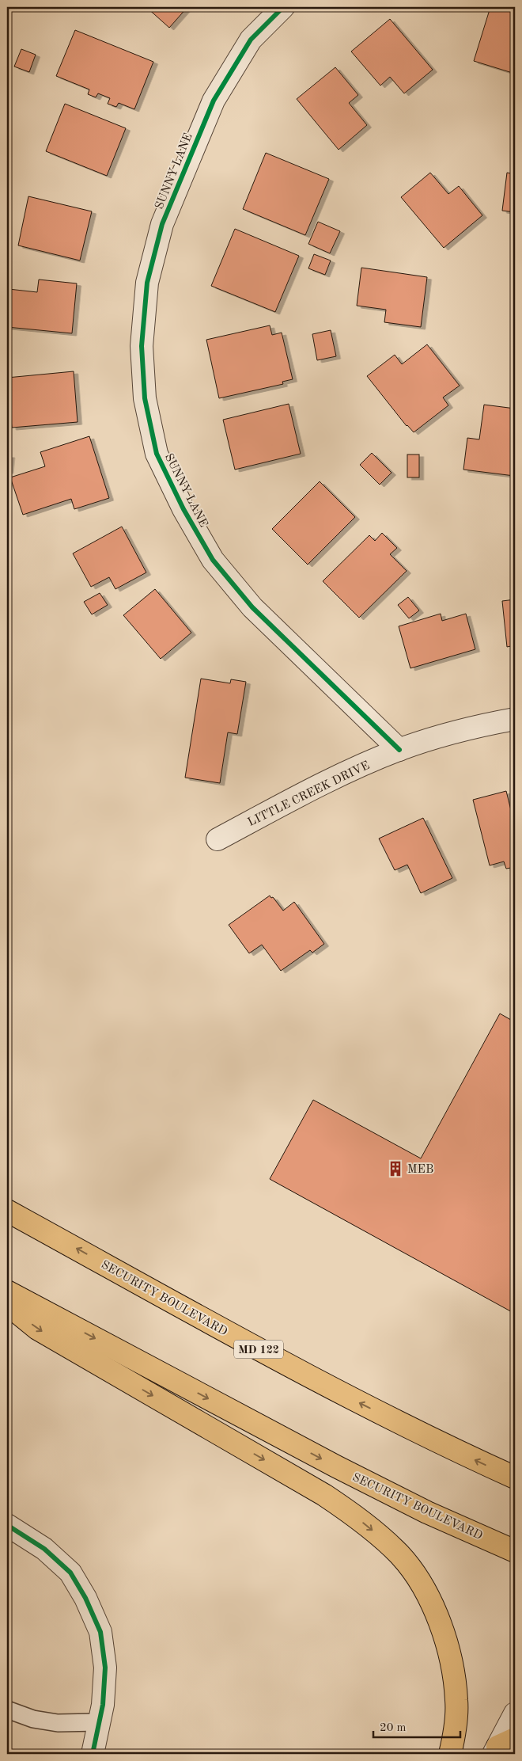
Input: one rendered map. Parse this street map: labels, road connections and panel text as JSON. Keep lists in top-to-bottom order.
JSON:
{
  "streets": {
    "main road": ["SECURITY BOULEVARD", "MD 122"],
    "street": ["SUNNY LANE", "LITTLE CREEK DRIVE"]
  },
  "crossings": [
    ["SUNNY LANE", "LITTLE CREEK DRIVE"]
  ],
  "places": {
    "building": ["MEB"]
  },
  "scale_bar": "20 m"
}
